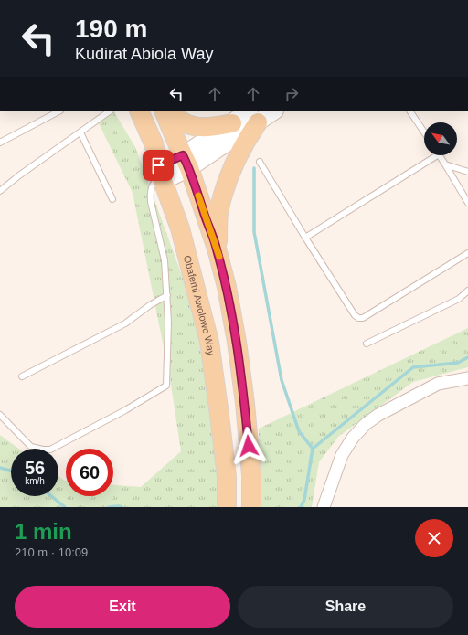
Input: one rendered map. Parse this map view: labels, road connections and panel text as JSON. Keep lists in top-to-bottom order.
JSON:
{
  "streets": {
    "main road": ["Obafemi Awolowo Way"]
  },
  "north": "top left",
  "page": {
    "turn": ["190 m", "Kudirat Abiola Way"],
    "speed": "56 km/h",
    "limit": "60",
    "heading": ["1 min", "210 m · 10:09"],
    "buttons": ["Exit", "Share"]
  }
}
